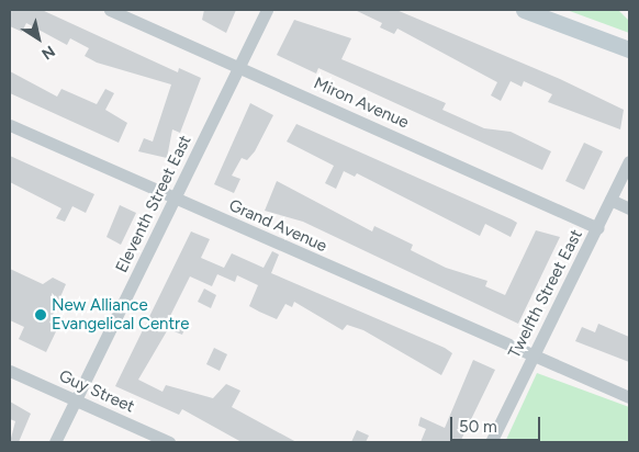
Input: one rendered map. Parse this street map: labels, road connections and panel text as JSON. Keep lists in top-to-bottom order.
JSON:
{
  "streets": {
    "street": [
      "Miron Avenue",
      "Eleventh Street East",
      "Grand Avenue",
      "Twelfth Street East",
      "Guy Street"
    ]
  },
  "crossings": [
    ["Miron Avenue", "Eleventh Street East"],
    ["Miron Avenue", "Twelfth Street East"],
    ["Eleventh Street East", "Grand Avenue"],
    ["Eleventh Street East", "Guy Street"],
    ["Grand Avenue", "Twelfth Street East"]
  ],
  "places": ["New Alliance Evangelical Centre"],
  "scale_bar": "50 m",
  "north": "bottom right"
}
